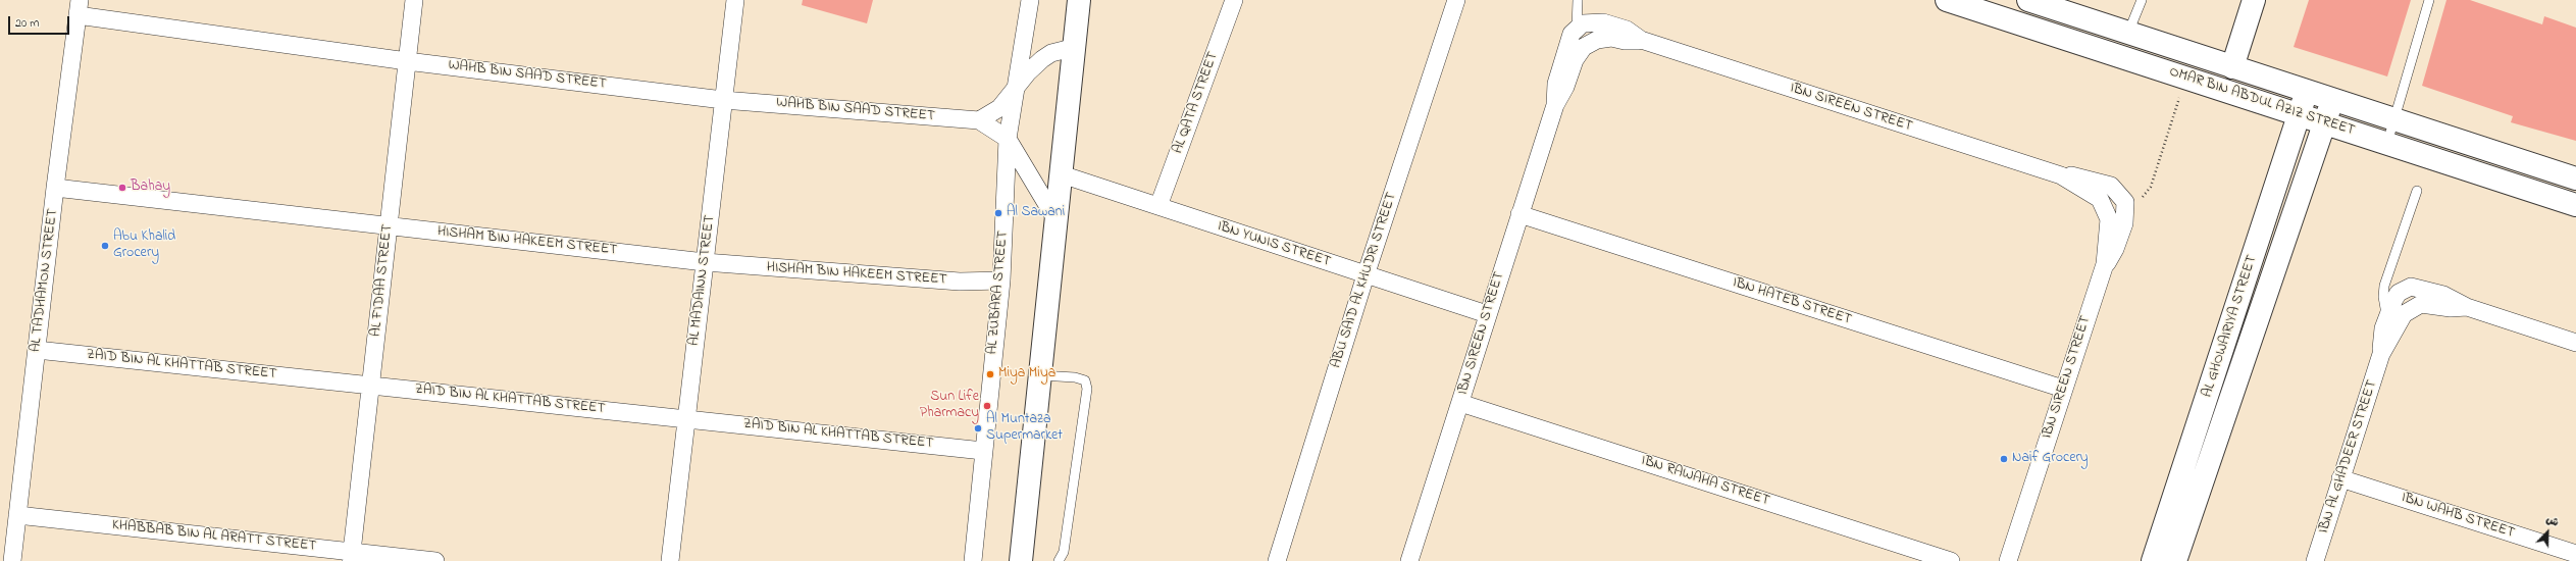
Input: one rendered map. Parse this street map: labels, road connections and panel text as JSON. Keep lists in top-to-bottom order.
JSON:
{
  "streets": {
    "street": [
      "WAHB BIN SAAD STREET",
      "OMAR BIN ABDUL AZIZ STREET",
      "AL QATA STREET",
      "IBN SIREEN STREET",
      "HISHAM BIN HAKEEM STREET",
      "IBN YUNIS STREET",
      "AL TADHAMON STREET",
      "AL FIDAA STREET",
      "AL MADAINN STREET",
      "ABU SAID AL KHUDRI STREET",
      "AL ZUBARA STREET",
      "IBN HATEB STREET",
      "AL GHOWAIRIYA STREET",
      "ZAID BIN AL KHATTAB STREET",
      "IBN AL GHADEER STREET",
      "IBN RAWAHA STREET",
      "IBN WAHB STREET",
      "KHABBAB BIN AL ARATT STREET"
    ]
  },
  "crossings": [
    ["WAHB BIN SAAD STREET", "AL TADHAMON STREET"],
    ["WAHB BIN SAAD STREET", "AL FIDAA STREET"],
    ["WAHB BIN SAAD STREET", "AL MADAINN STREET"],
    ["WAHB BIN SAAD STREET", "AL ZUBARA STREET"],
    ["OMAR BIN ABDUL AZIZ STREET", "AL GHOWAIRIYA STREET"],
    ["AL QATA STREET", "IBN YUNIS STREET"],
    ["IBN SIREEN STREET", "IBN YUNIS STREET"],
    ["IBN SIREEN STREET", "IBN HATEB STREET"],
    ["IBN SIREEN STREET", "IBN RAWAHA STREET"],
    ["HISHAM BIN HAKEEM STREET", "AL TADHAMON STREET"],
    ["HISHAM BIN HAKEEM STREET", "AL FIDAA STREET"],
    ["HISHAM BIN HAKEEM STREET", "AL MADAINN STREET"],
    ["HISHAM BIN HAKEEM STREET", "AL ZUBARA STREET"],
    ["IBN YUNIS STREET", "ABU SAID AL KHUDRI STREET"],
    ["AL TADHAMON STREET", "ZAID BIN AL KHATTAB STREET"],
    ["AL TADHAMON STREET", "KHABBAB BIN AL ARATT STREET"],
    ["AL FIDAA STREET", "ZAID BIN AL KHATTAB STREET"],
    ["AL FIDAA STREET", "KHABBAB BIN AL ARATT STREET"],
    ["AL MADAINN STREET", "ZAID BIN AL KHATTAB STREET"],
    ["AL ZUBARA STREET", "ZAID BIN AL KHATTAB STREET"],
    ["IBN AL GHADEER STREET", "IBN WAHB STREET"]
  ],
  "places": [
    "Bahay",
    "Al Sawani",
    "Abu Khalid Grocery",
    "Miya Miya",
    "Sun Life Pharmacy",
    "Al Muntaza Supermarket",
    "Naif Grocery"
  ],
  "scale_bar": "20 m",
  "north": "top right"
}
